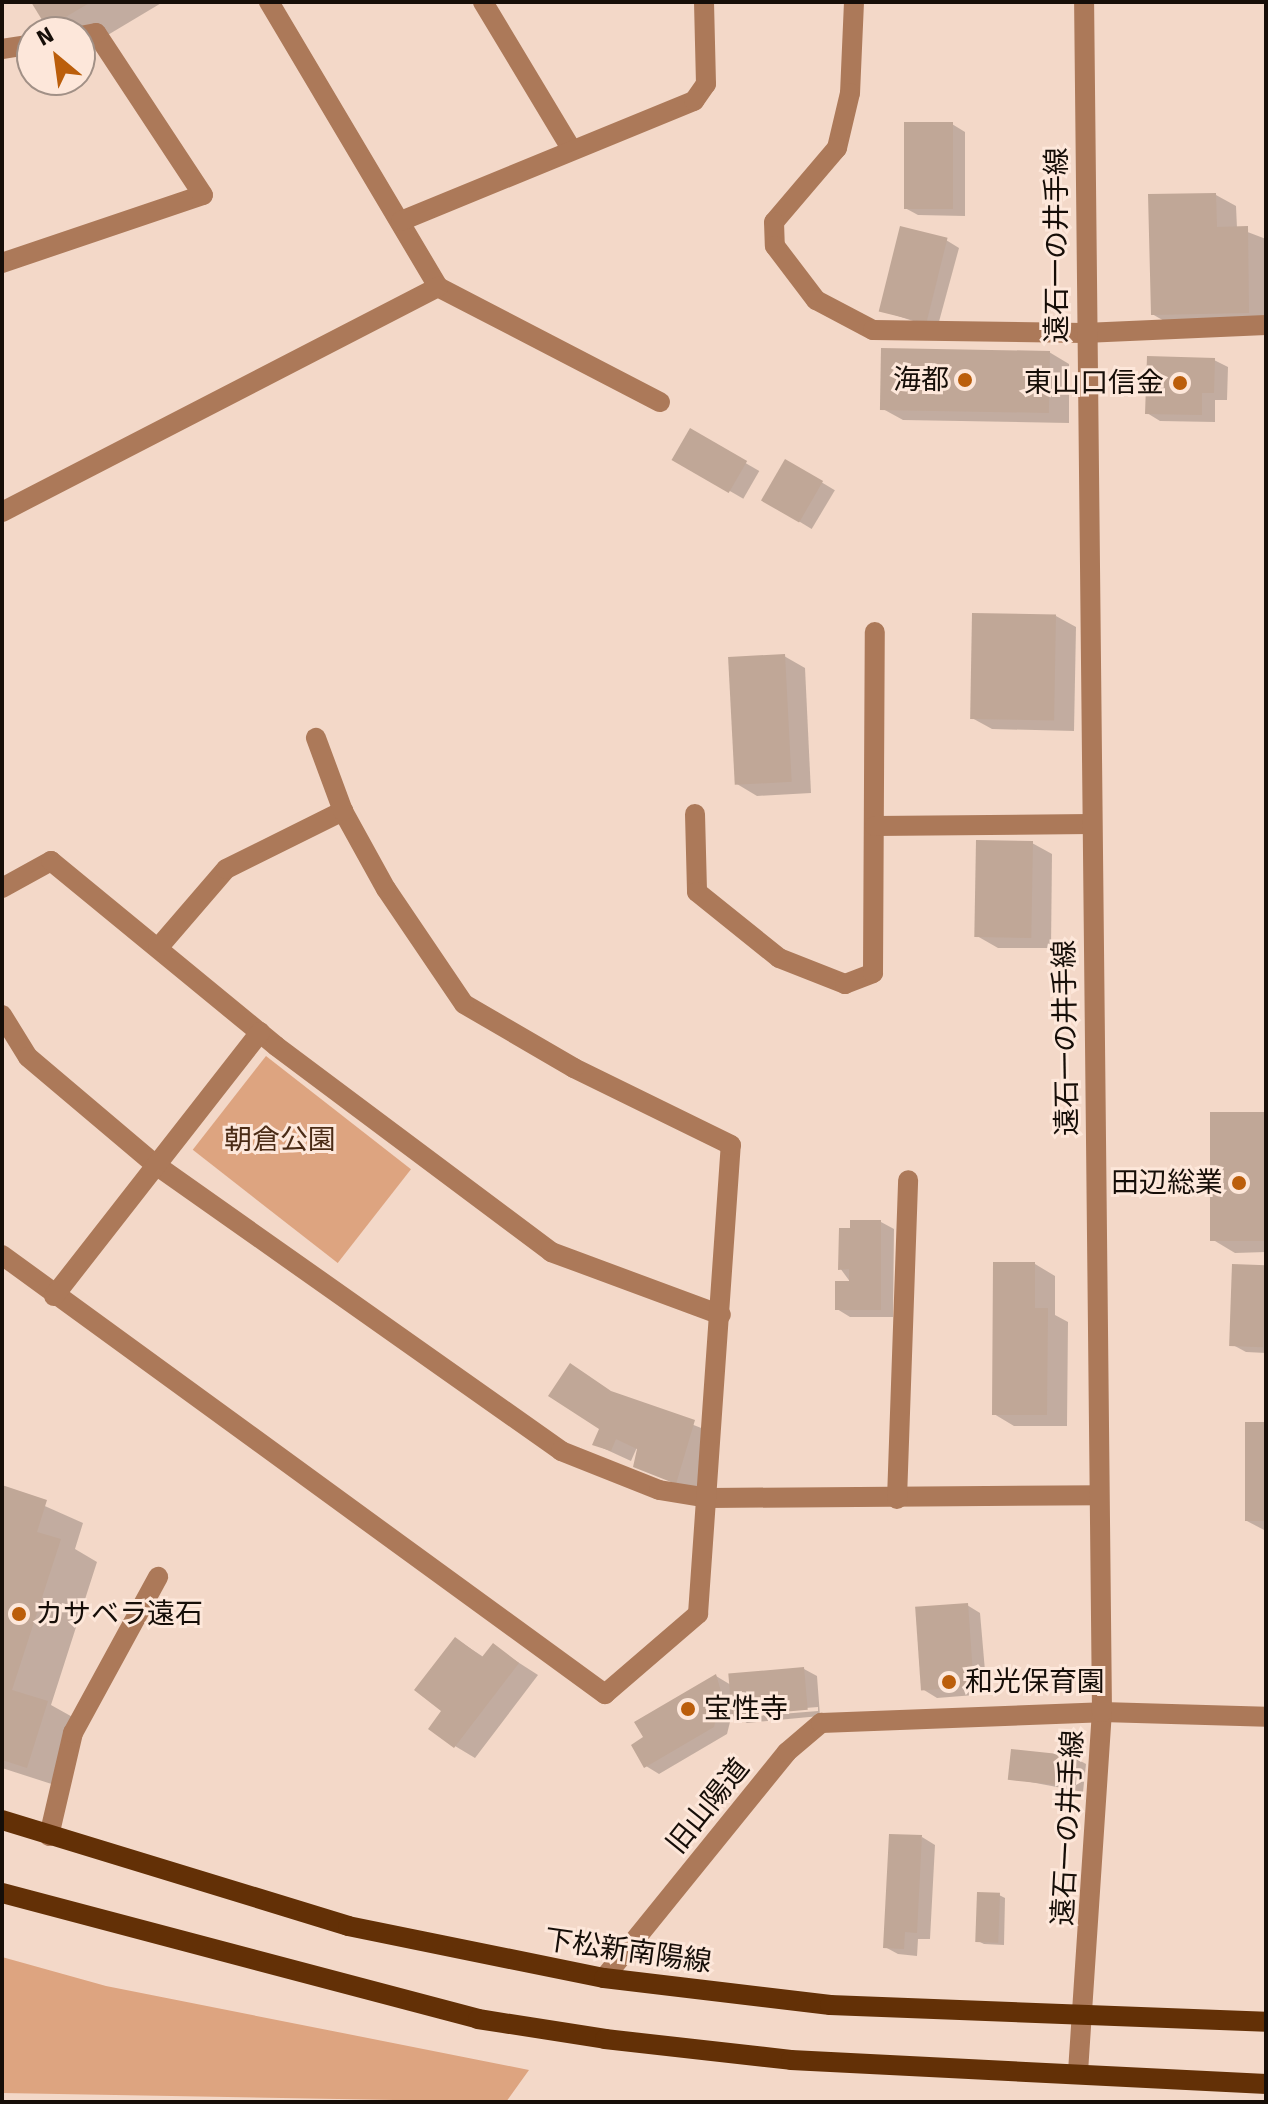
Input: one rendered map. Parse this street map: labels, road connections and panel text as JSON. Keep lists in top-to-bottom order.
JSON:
{
  "streets": {
    "main road": ["下松新南陽線"],
    "street": ["遠石一の井手線", "旧山陽道"]
  },
  "crossings": [
    ["遠石一の井手線", "旧山陽道"],
    ["遠石一の井手線", "下松新南陽線"],
    ["旧山陽道", "下松新南陽線"]
  ],
  "parks": ["朝倉公園"],
  "places": [
    "海都",
    "東山口信金",
    "田辺総業",
    "カサベラ遠石",
    "和光保育園",
    "宝性寺"
  ],
  "north": "top left"
}
